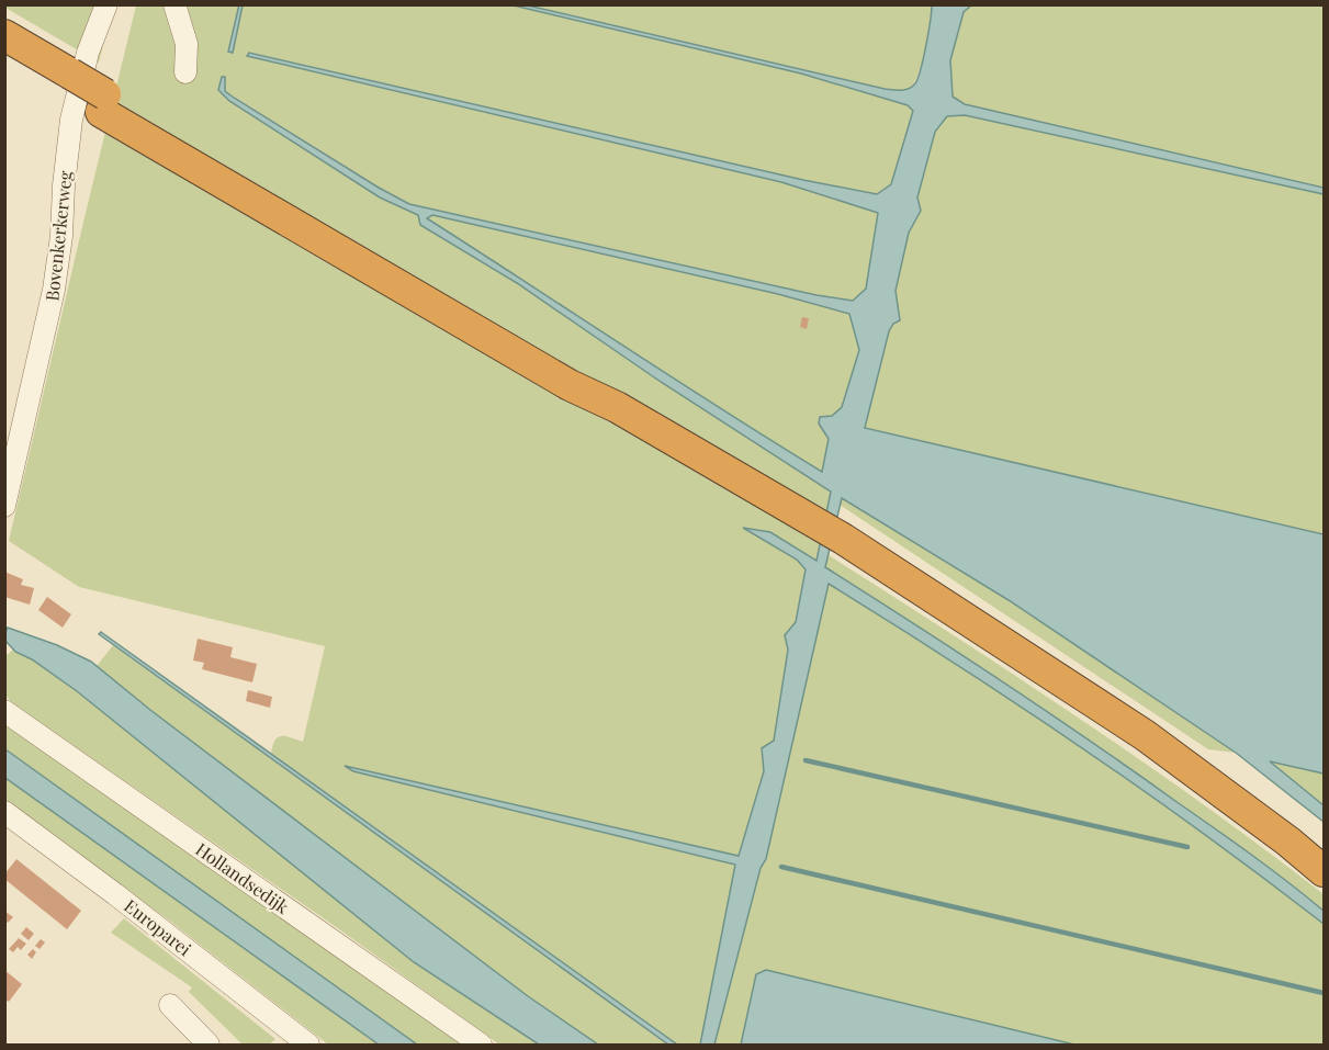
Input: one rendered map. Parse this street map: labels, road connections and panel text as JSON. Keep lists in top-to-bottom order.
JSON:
{
  "streets": {
    "street": ["Bovenkerkerweg", "Hollandsedijk", "Europarei"]
  }
}
